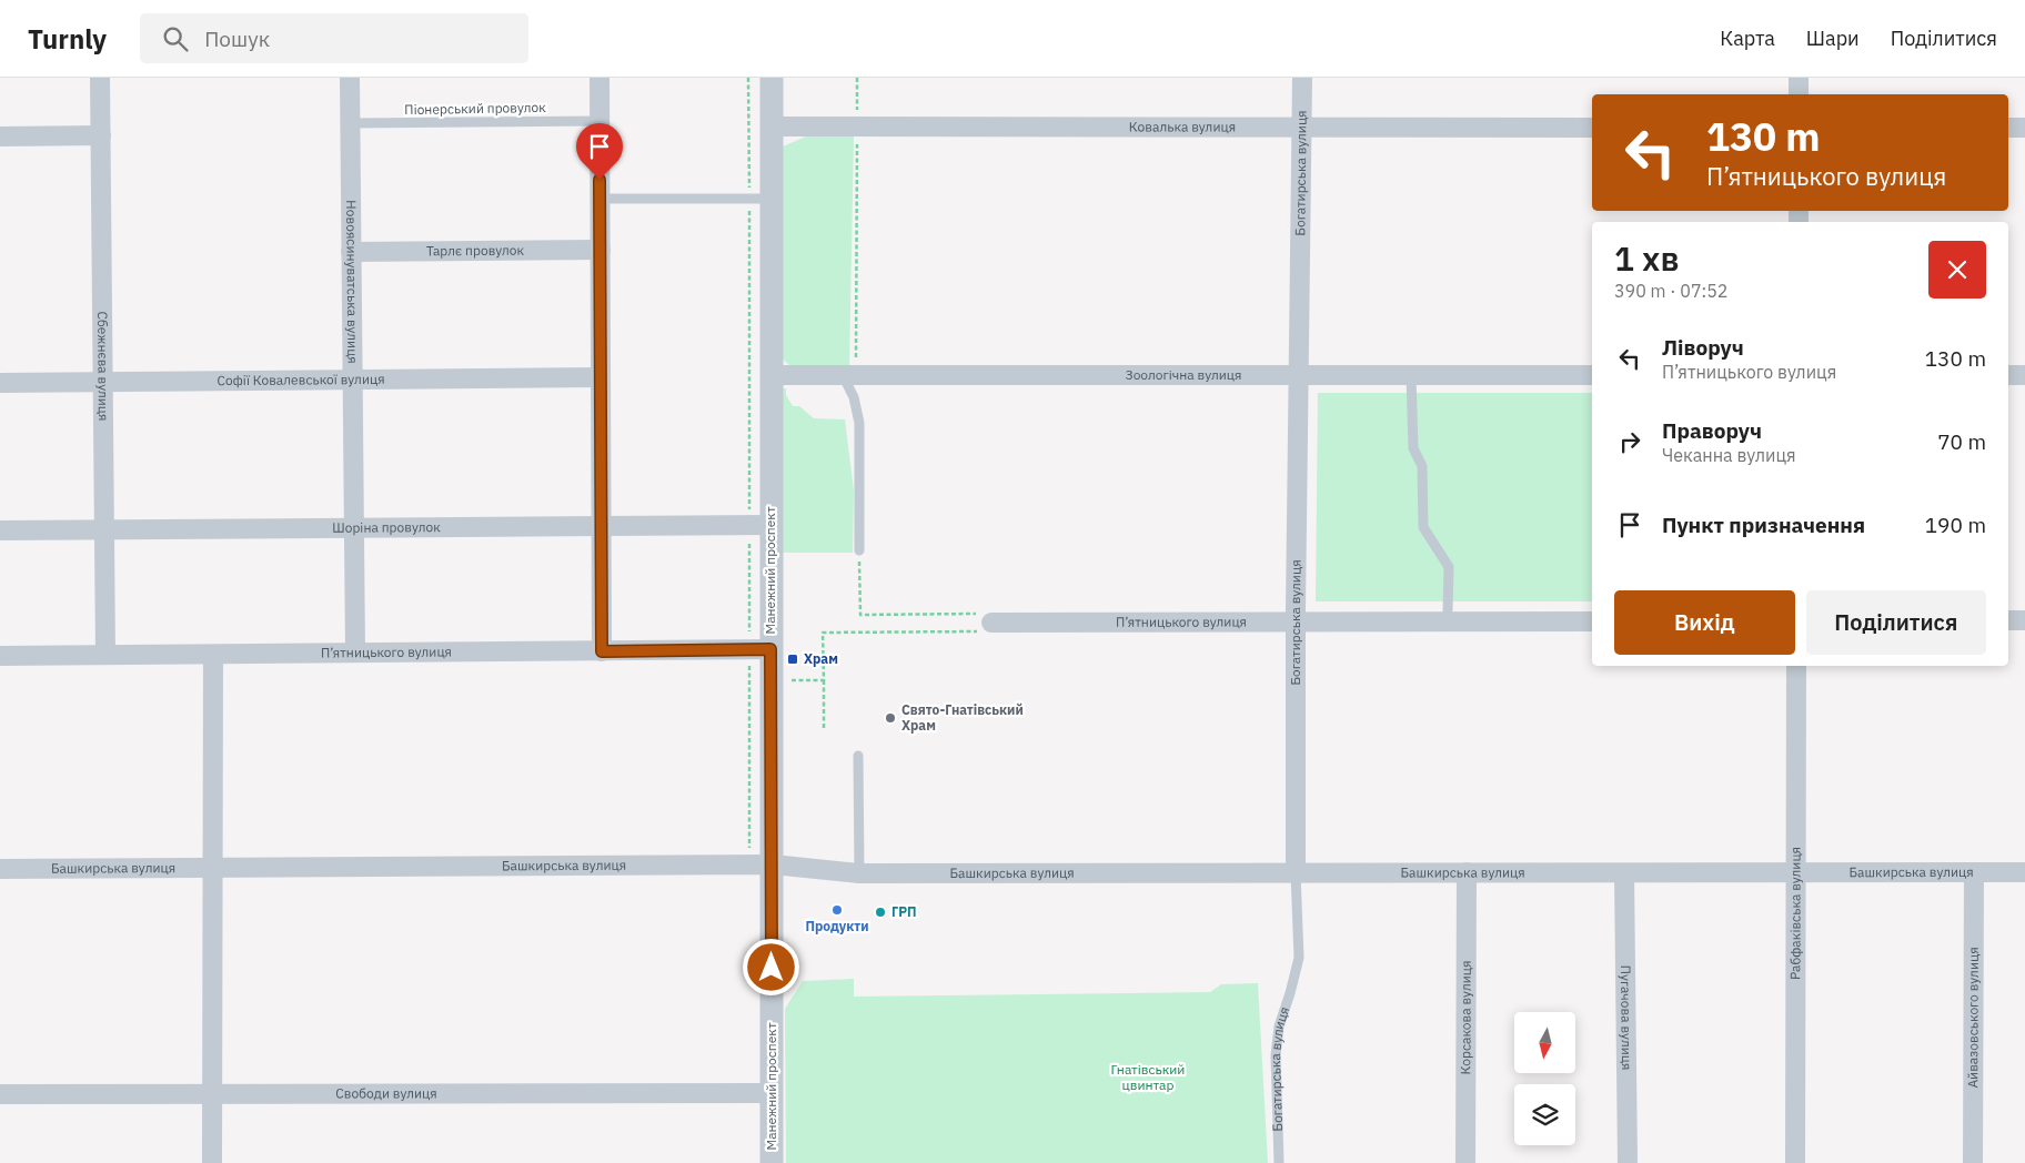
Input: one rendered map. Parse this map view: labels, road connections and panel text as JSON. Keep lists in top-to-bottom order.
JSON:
{
  "streets": {
    "street": [
      "Ковалька вулиця",
      "Богатирська вулиця",
      "Тарлє провулок",
      "Новоясинуватська вулиця",
      "Сбежнєва вулиця",
      "Зоологічна вулиця",
      "Софії Ковалевської вулиця",
      "Шоріна провулок",
      "Манежний проспект",
      "П’ятницького вулиця",
      "Башкирська вулиця",
      "Рабфаківська вулиця",
      "Корсакова вулиця",
      "Пугачова вулиця",
      "Айвазовського вулиця",
      "Свободи вулиця"
    ],
    "lane": ["Пiонерський провулок"]
  },
  "crossings": [
    ["Пiонерський провулок", "Новоясинуватська вулиця"],
    ["Ковалька вулиця", "Богатирська вулиця"],
    ["Ковалька вулиця", "Манежний проспект"],
    ["Богатирська вулиця", "Зоологічна вулиця"],
    ["Богатирська вулиця", "П’ятницького вулиця"],
    ["Богатирська вулиця", "Башкирська вулиця"],
    ["Тарлє провулок", "Новоясинуватська вулиця"],
    ["Новоясинуватська вулиця", "Софії Ковалевської вулиця"],
    ["Новоясинуватська вулиця", "Шоріна провулок"],
    ["Новоясинуватська вулиця", "П’ятницького вулиця"],
    ["Сбежнєва вулиця", "Софії Ковалевської вулиця"],
    ["Сбежнєва вулиця", "Шоріна провулок"],
    ["Сбежнєва вулиця", "П’ятницького вулиця"],
    ["Зоологічна вулиця", "Манежний проспект"],
    ["Шоріна провулок", "Манежний проспект"],
    ["Манежний проспект", "П’ятницького вулиця"],
    ["Манежний проспект", "Башкирська вулиця"],
    ["Манежний проспект", "Свободи вулиця"],
    ["Башкирська вулиця", "Рабфаківська вулиця"],
    ["Башкирська вулиця", "Корсакова вулиця"],
    ["Башкирська вулиця", "Пугачова вулиця"],
    ["Башкирська вулиця", "Айвазовського вулиця"]
  ],
  "parks": ["Гнатівський цвинтар"],
  "places": {
    "transit": ["Храм"],
    "other": ["Свято-Гнатівський Храм", "Продукти", "ГРП"]
  },
  "north": "bottom",
  "page": {
    "header": "Turnly",
    "search": "Пошук",
    "nav": ["Карта", "Шари", "Поділитися"],
    "turn": ["130 m", "П’ятницького вулиця"],
    "heading": ["1 хв", "390 m · 07:52"],
    "list": [
      {
        "name": "Ліворуч",
        "note": "П’ятницького вулиця",
        "value": "130 m"
      },
      {
        "name": "Праворуч",
        "note": "Чеканна вулиця",
        "value": "70 m"
      },
      {
        "name": "Пункт призначення",
        "value": "190 m"
      }
    ],
    "buttons": ["Вихід", "Поділитися"]
  }
}
